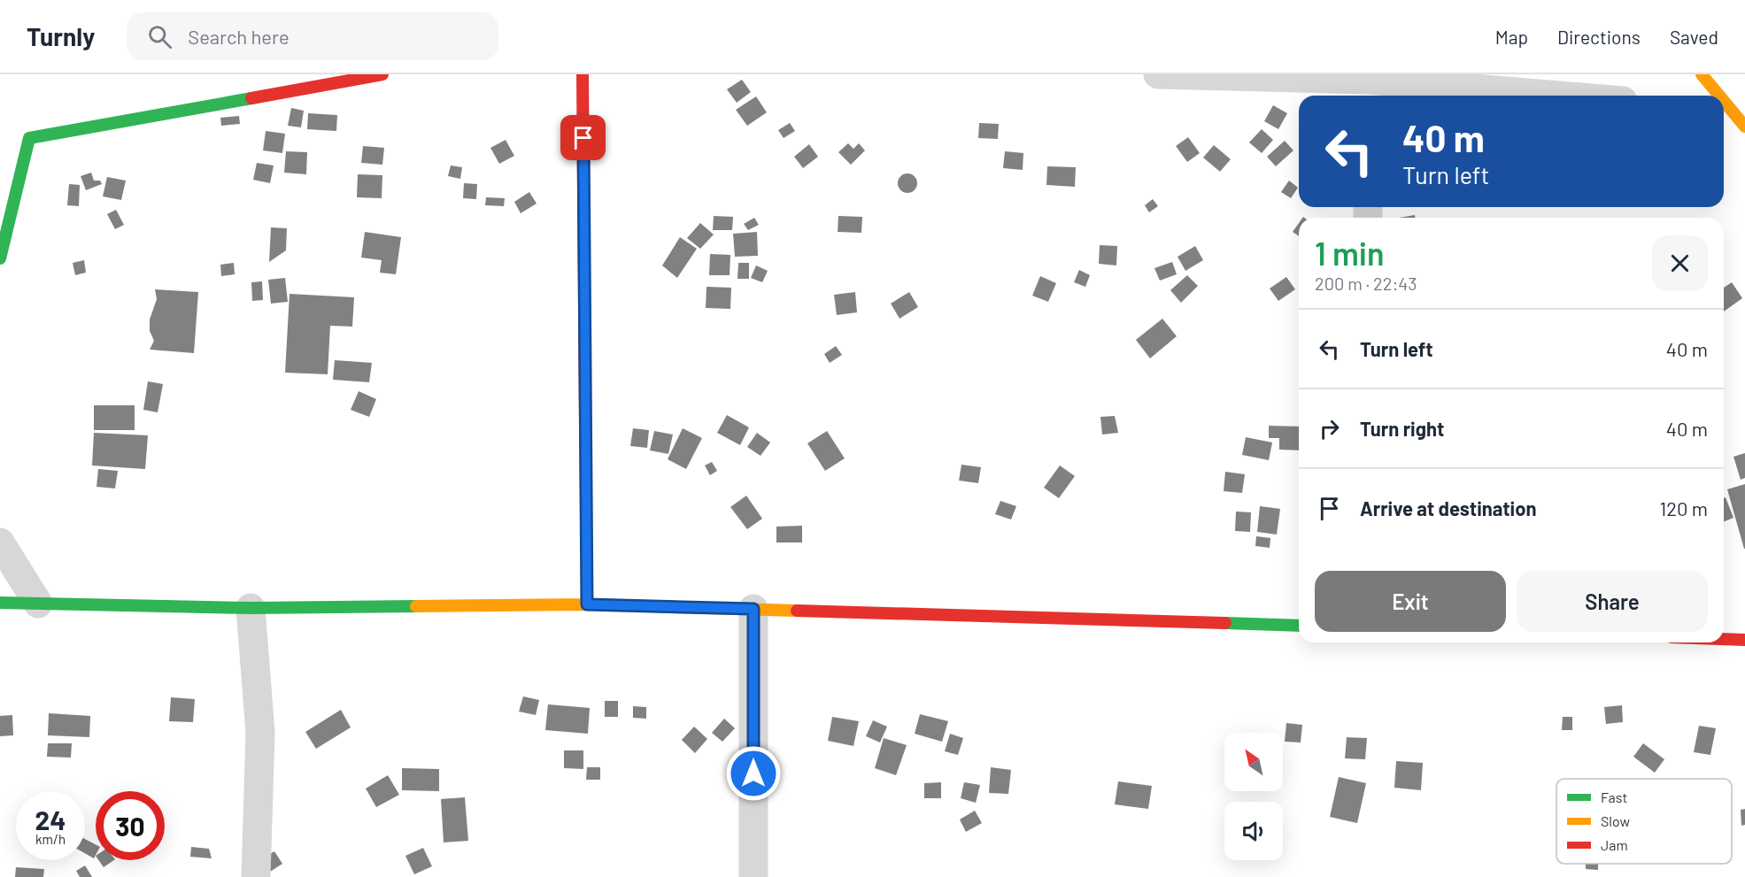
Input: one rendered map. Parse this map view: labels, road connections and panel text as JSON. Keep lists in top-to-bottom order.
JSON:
{
  "legend": ["Fast", "Slow", "Jam"],
  "north": "top left",
  "page": {
    "header": "Turnly",
    "search": "Search here",
    "nav": ["Map", "Directions", "Saved"],
    "turn": ["40 m", "Turn left"],
    "heading": ["1 min", "200 m · 22:43"],
    "list": [
      {
        "name": "Turn left",
        "value": "40 m"
      },
      {
        "name": "Turn right",
        "value": "40 m"
      },
      {
        "name": "Arrive at destination",
        "value": "120 m"
      }
    ],
    "buttons": ["Exit", "Share"],
    "speed": "24 km/h",
    "limit": "30"
  }
}
